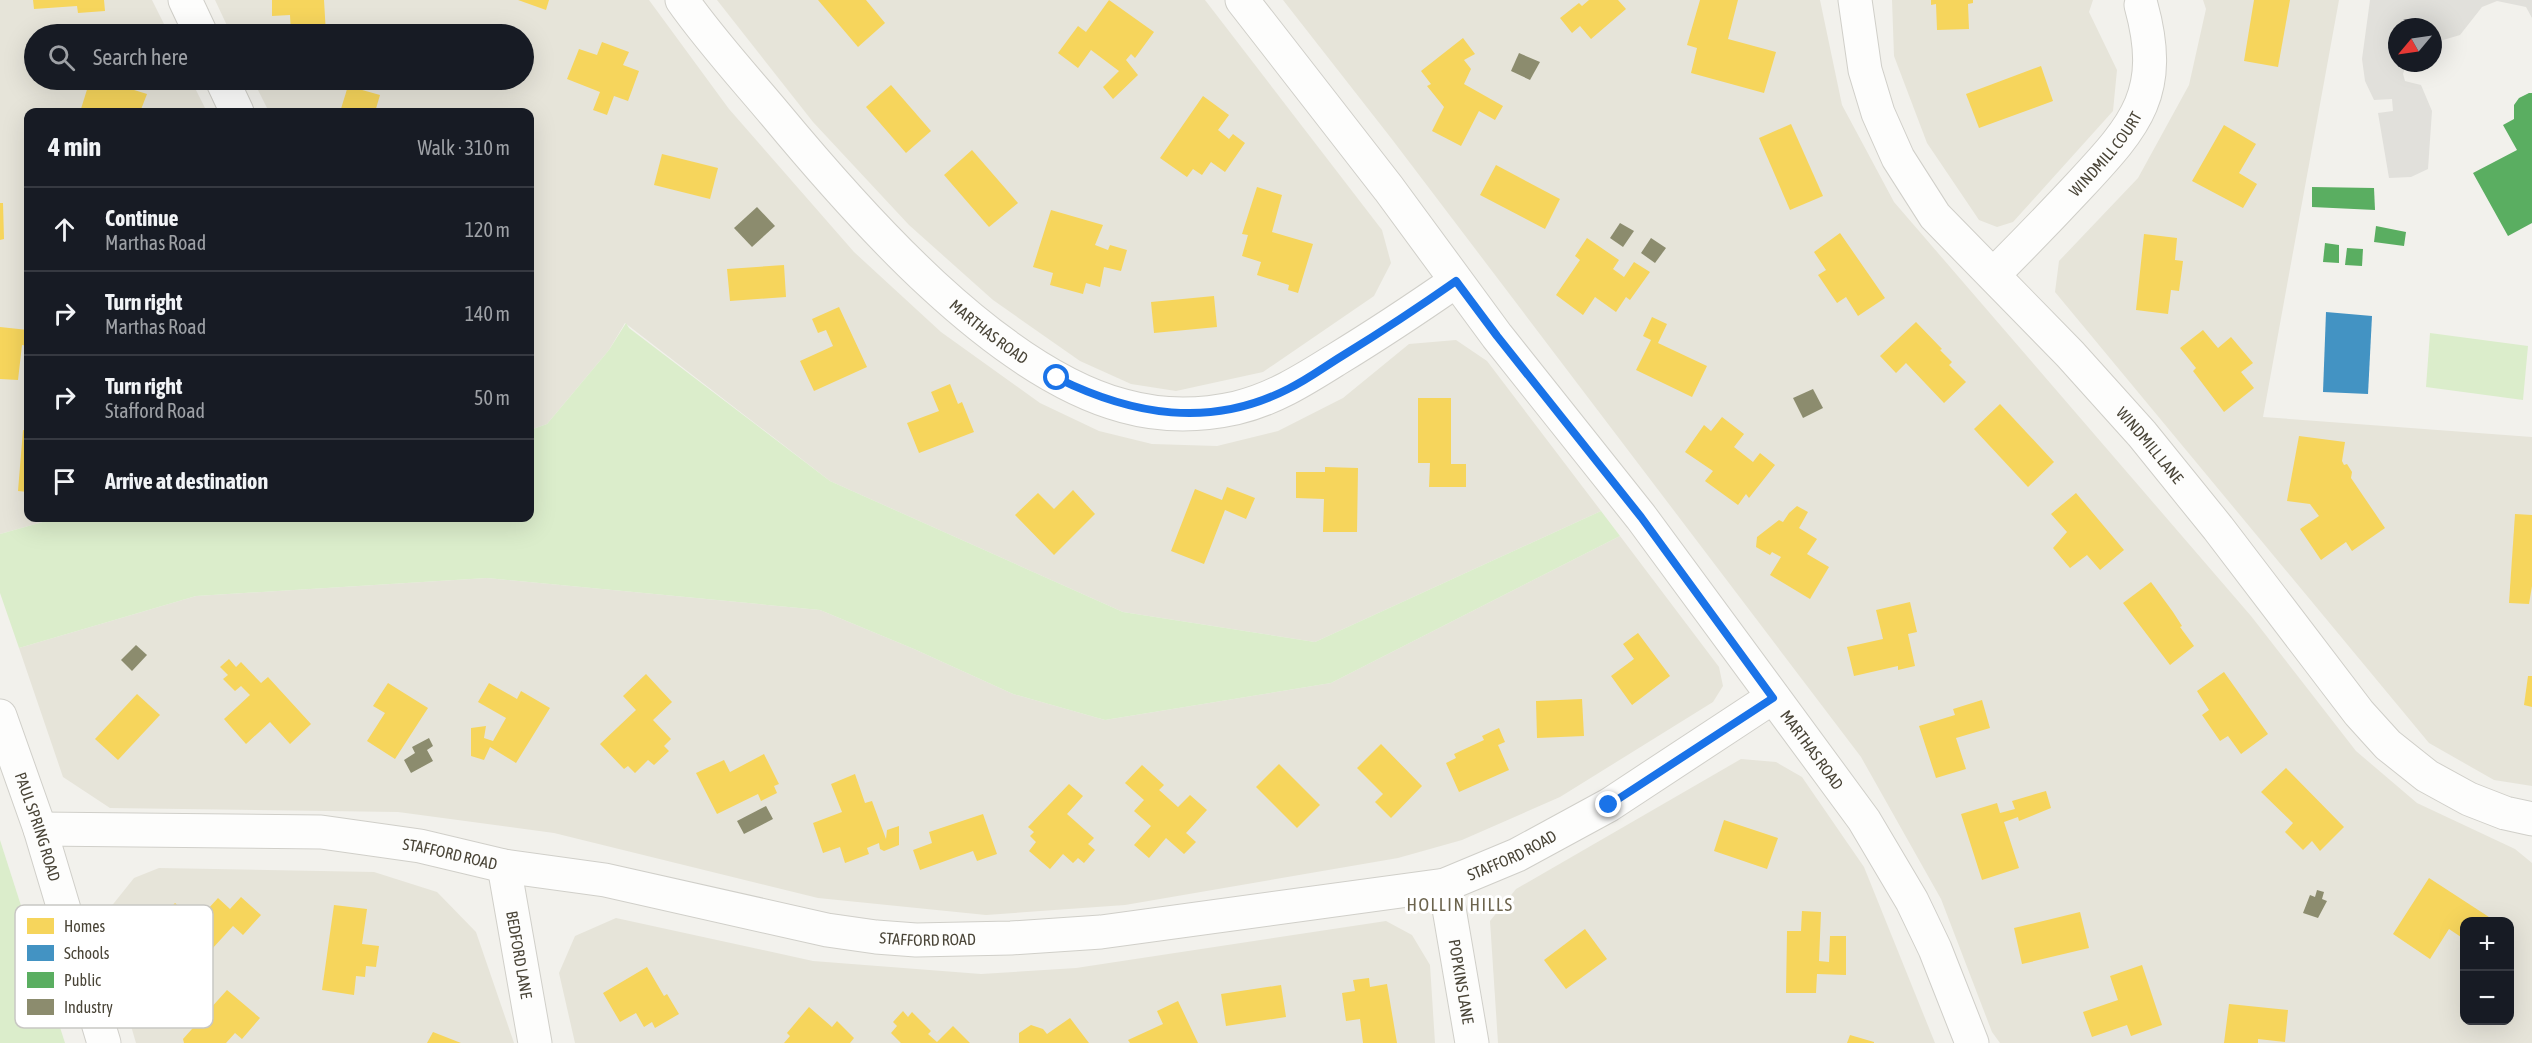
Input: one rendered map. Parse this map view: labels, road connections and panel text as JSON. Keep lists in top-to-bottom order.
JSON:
{
  "streets": {
    "street": [
      "WINDMILL COURT",
      "MARTHAS ROAD",
      "WINDMILL LANE",
      "PAUL SPRING ROAD",
      "STAFFORD ROAD",
      "BEDFORD LANE",
      "POPKINS LANE"
    ]
  },
  "crossings": [
    ["WINDMILL COURT", "WINDMILL LANE"],
    ["MARTHAS ROAD", "STAFFORD ROAD"],
    ["PAUL SPRING ROAD", "STAFFORD ROAD"],
    ["STAFFORD ROAD", "BEDFORD LANE"],
    ["STAFFORD ROAD", "POPKINS LANE"]
  ],
  "districts": ["HOLLIN HILLS"],
  "legend": [
    "Homes",
    "Schools",
    "Public",
    "Industry"
  ],
  "north": "bottom left",
  "page": {
    "search": "Search here",
    "heading": ["4 min", "Walk · 310 m"],
    "list": [
      ["Continue", "Marthas Road", "120 m"],
      ["Turn right", "Marthas Road", "140 m"],
      ["Turn right", "Stafford Road", "50 m"],
      "Arrive at destination"
    ],
    "map_buttons": ["+", "−"]
  }
}
